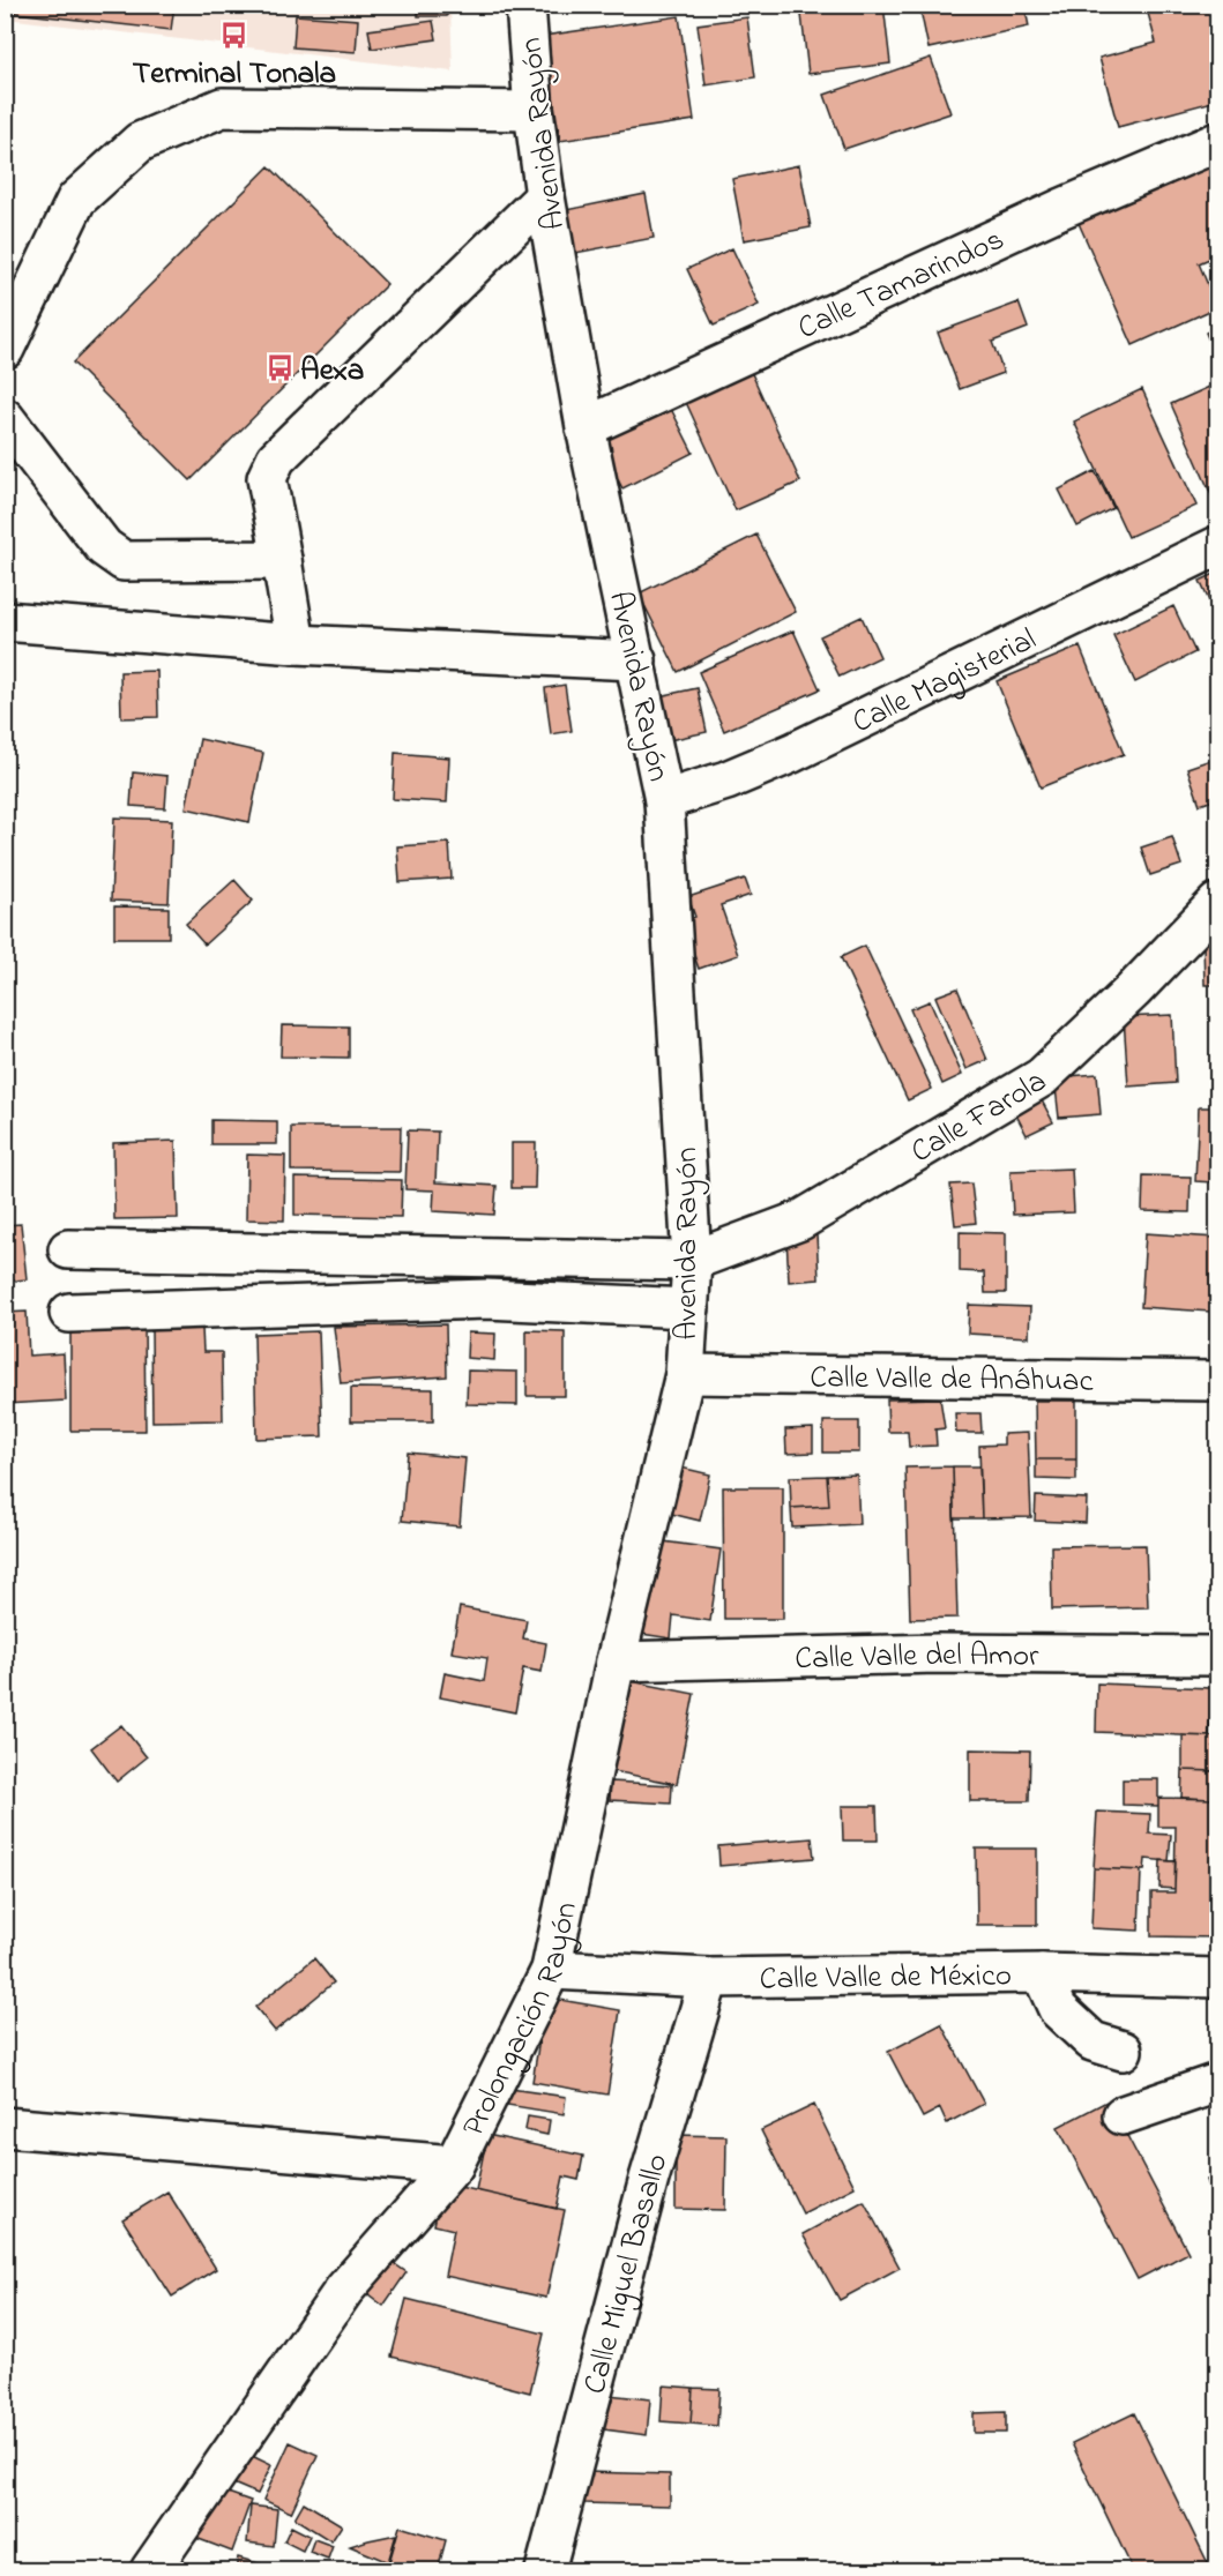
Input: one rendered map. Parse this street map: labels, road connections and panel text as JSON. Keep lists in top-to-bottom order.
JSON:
{
  "streets": {
    "street": [
      "Avenida Rayón",
      "Calle Tamarindos",
      "Calle Magisterial",
      "Calle Farola",
      "Calle Valle de Anáhuac",
      "Calle Valle del Amor",
      "Calle Valle de México",
      "Prolongación Rayón",
      "Calle Miguel Basallo"
    ]
  },
  "crossings": [
    ["Avenida Rayón", "Calle Tamarindos"],
    ["Avenida Rayón", "Calle Magisterial"],
    ["Avenida Rayón", "Calle Farola"],
    ["Avenida Rayón", "Calle Valle de Anáhuac"],
    ["Avenida Rayón", "Prolongación Rayón"],
    ["Calle Valle de Anáhuac", "Prolongación Rayón"],
    ["Calle Valle del Amor", "Prolongación Rayón"],
    ["Calle Valle de México", "Prolongación Rayón"],
    ["Calle Valle de México", "Calle Miguel Basallo"]
  ],
  "places": {
    "bus stop": ["Terminal Tonala", "Aexa"]
  }
}
